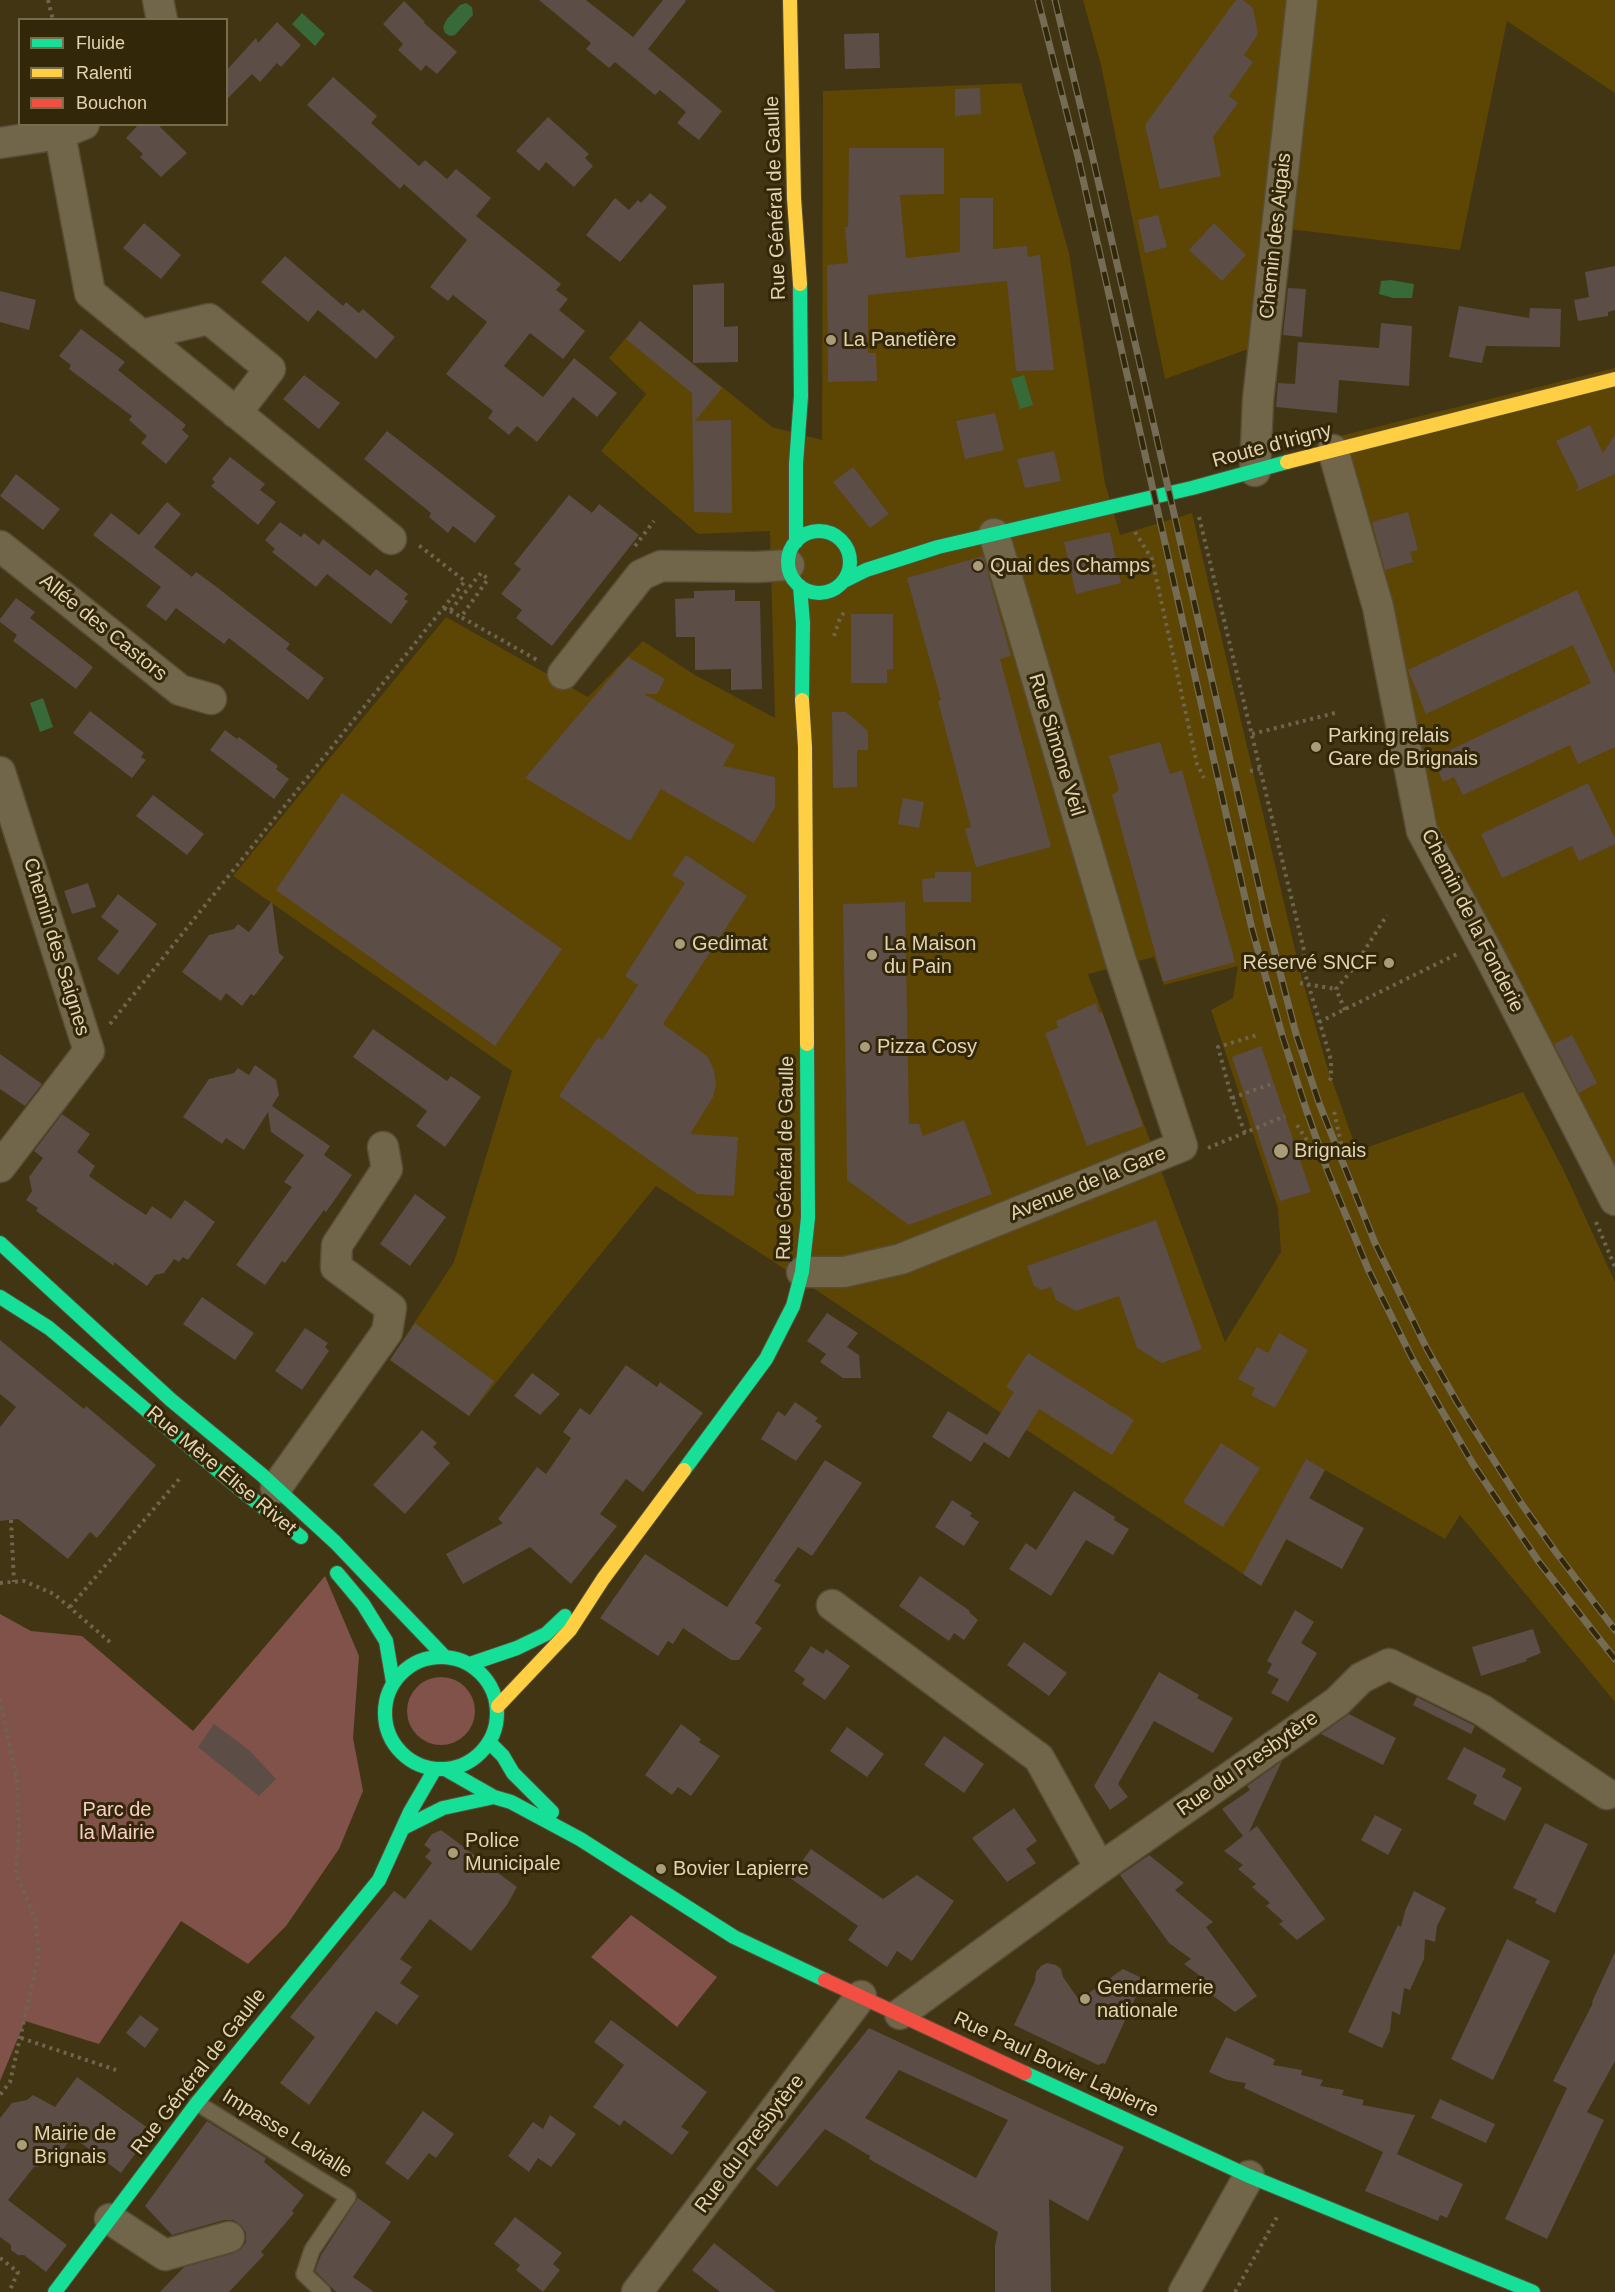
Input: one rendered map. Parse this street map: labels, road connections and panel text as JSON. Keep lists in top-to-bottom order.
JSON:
{
  "streets": {
    "main road": [
      "Rue Général de Gaulle",
      "Route d'Irigny",
      "Rue Mère Élise Rivet",
      "Rue Paul Bovier Lapierre"
    ],
    "street": [
      "Chemin des Aigais",
      "Allée des Castors",
      "Rue Simone Veil",
      "Chemin de la Fonderie",
      "Chemin des Saignes",
      "Avenue de la Gare",
      "Rue du Presbytère"
    ],
    "lane": ["Impasse Lavialle"]
  },
  "crossings": [
    ["Rue Général de Gaulle", "Route d'Irigny"],
    ["Rue Général de Gaulle", "Avenue de la Gare"],
    ["Rue Général de Gaulle", "Rue Mère Élise Rivet"],
    ["Rue Général de Gaulle", "Impasse Lavialle"],
    ["Chemin des Aigais", "Route d'Irigny"],
    ["Route d'Irigny", "Rue Simone Veil"],
    ["Route d'Irigny", "Chemin de la Fonderie"],
    ["Rue Simone Veil", "Avenue de la Gare"],
    ["Rue du Presbytère", "Rue Paul Bovier Lapierre"]
  ],
  "parks": ["Parc de la Mairie"],
  "places": [
    "La Panetière",
    "Quai des Champs",
    "Parking relais Gare de Brignais",
    "Gedimat",
    "La Maison du Pain",
    "Réservé SNCF",
    "Pizza Cosy",
    "Brignais",
    "Police Municipale",
    "Bovier Lapierre",
    "Gendarmerie nationale",
    "Mairie de Brignais"
  ],
  "legend": ["Fluide", "Ralenti", "Bouchon"]
}
